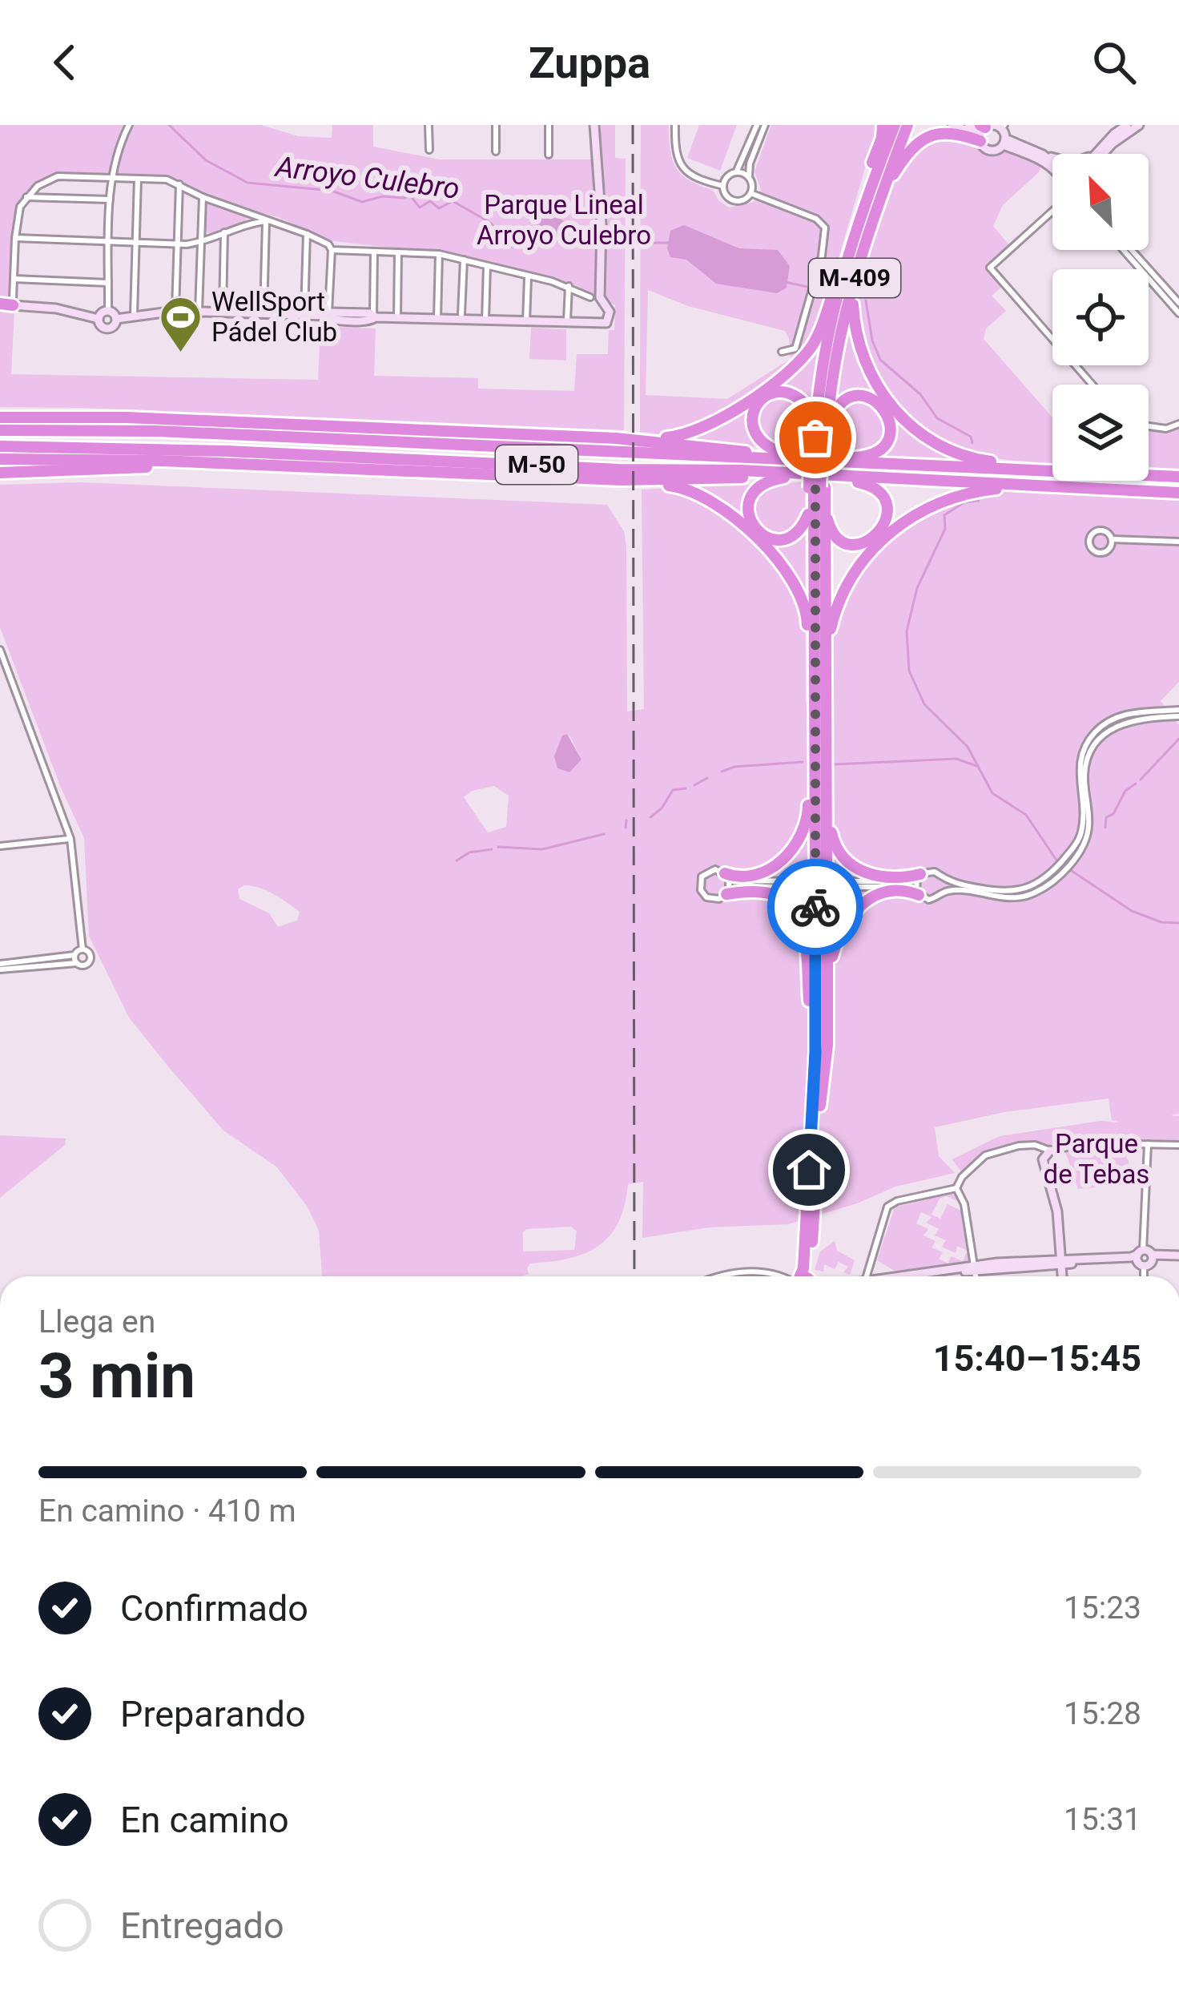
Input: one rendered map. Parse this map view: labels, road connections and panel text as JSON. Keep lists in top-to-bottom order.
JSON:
{
  "streets": {
    "highway": ["M-409", "M-50"]
  },
  "water": ["Arroyo Culebro"],
  "parks": ["Parque Lineal Arroyo Culebro", "Parque de Tebas"],
  "places": {
    "sports": ["WellSport Pádel Club"]
  },
  "north": "top left",
  "page": {
    "header": "Zuppa",
    "heading": ["3 min", "Llega en", "15:40–15:45"],
    "bar": "En camino · 410 m",
    "list": [
      ["Confirmado", "15:23"],
      ["Preparando", "15:28"],
      ["En camino", "15:31"],
      "Entregado"
    ]
  }
}
